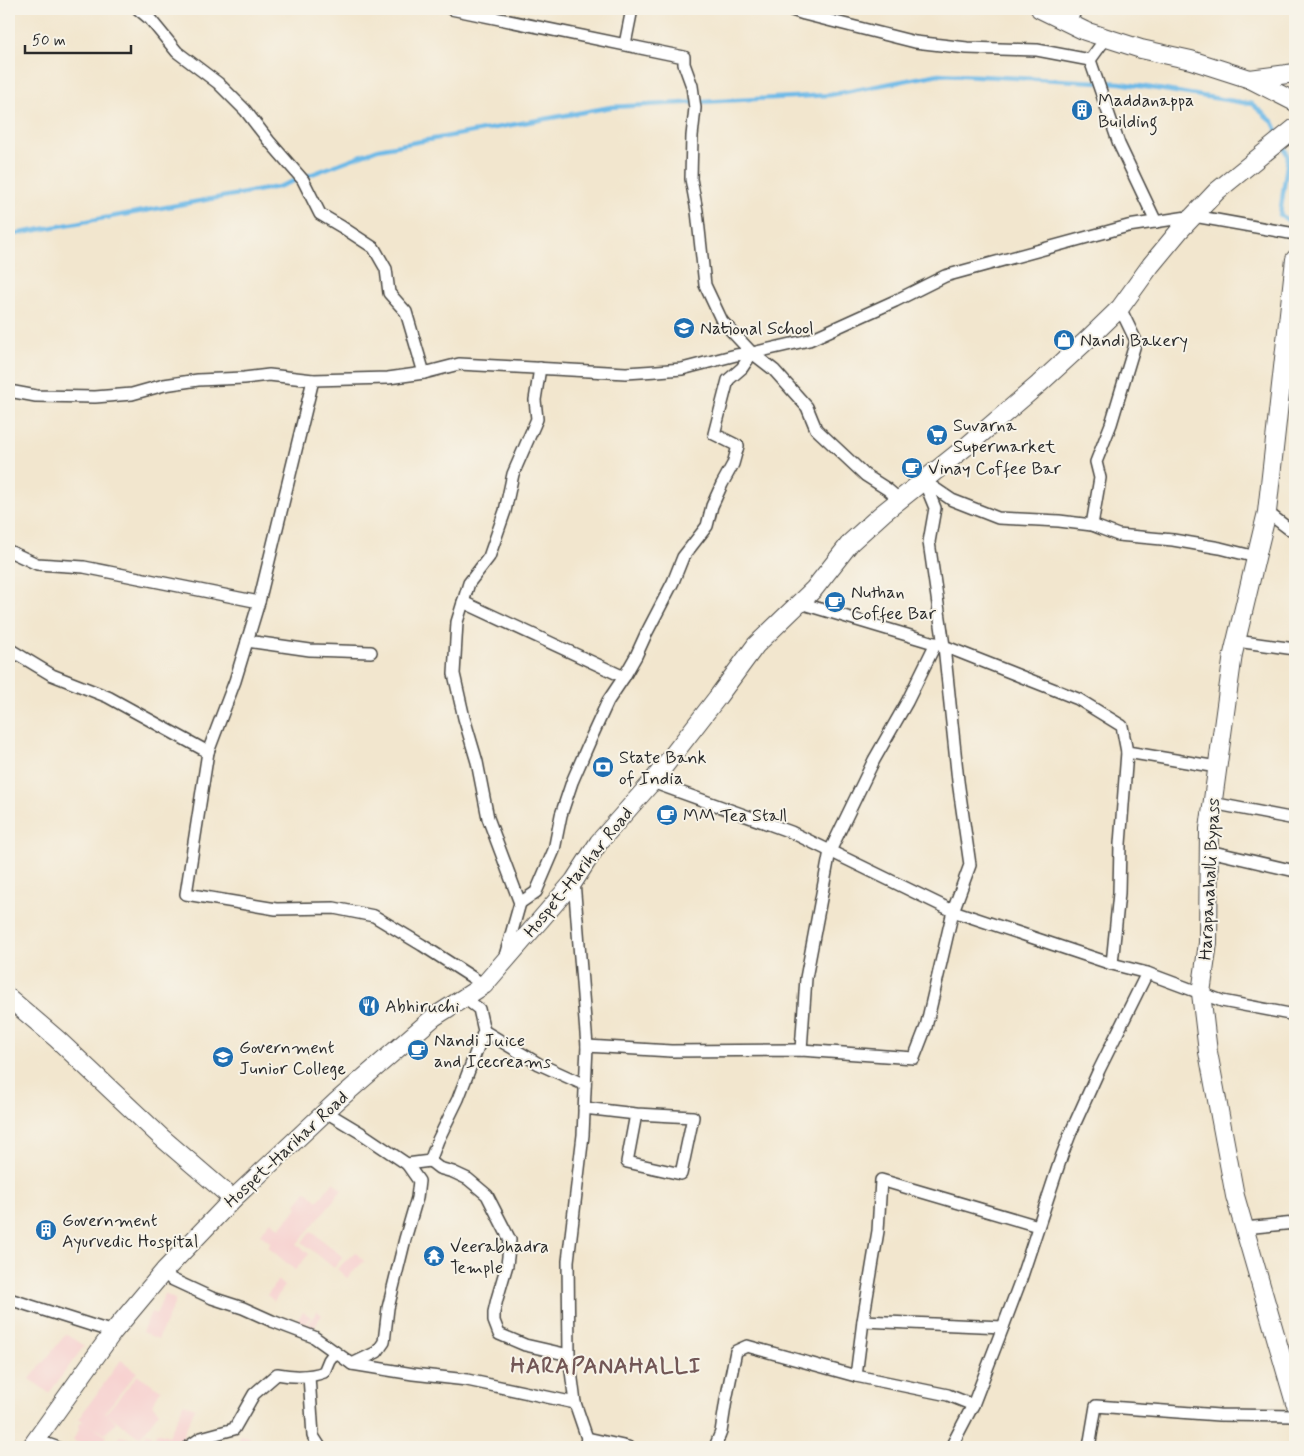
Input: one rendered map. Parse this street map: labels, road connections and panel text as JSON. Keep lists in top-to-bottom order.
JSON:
{
  "streets": {
    "main road": ["Hospet-Harihar Road", "Harapanahalli Bypass"]
  },
  "districts": ["HARAPANAHALLI"],
  "places": {
    "building": ["Maddanappa Building", "Government Ayurvedic Hospital"],
    "school or university": ["National School", "Government Junior College"],
    "shop": ["Nandi Bakery"],
    "supermarket": ["Suvarna Supermarket"],
    "cafe": [
      "Vinay Coffee Bar",
      "Nuthan Coffee Bar",
      "MM Tea Stall",
      "Nandi Juice and Icecreams"
    ],
    "bank": ["State Bank of India"],
    "restaurant": ["Abhiruchi"],
    "temple": ["Veerabhadra Temple"]
  },
  "scale_bar": "50 m"
}
